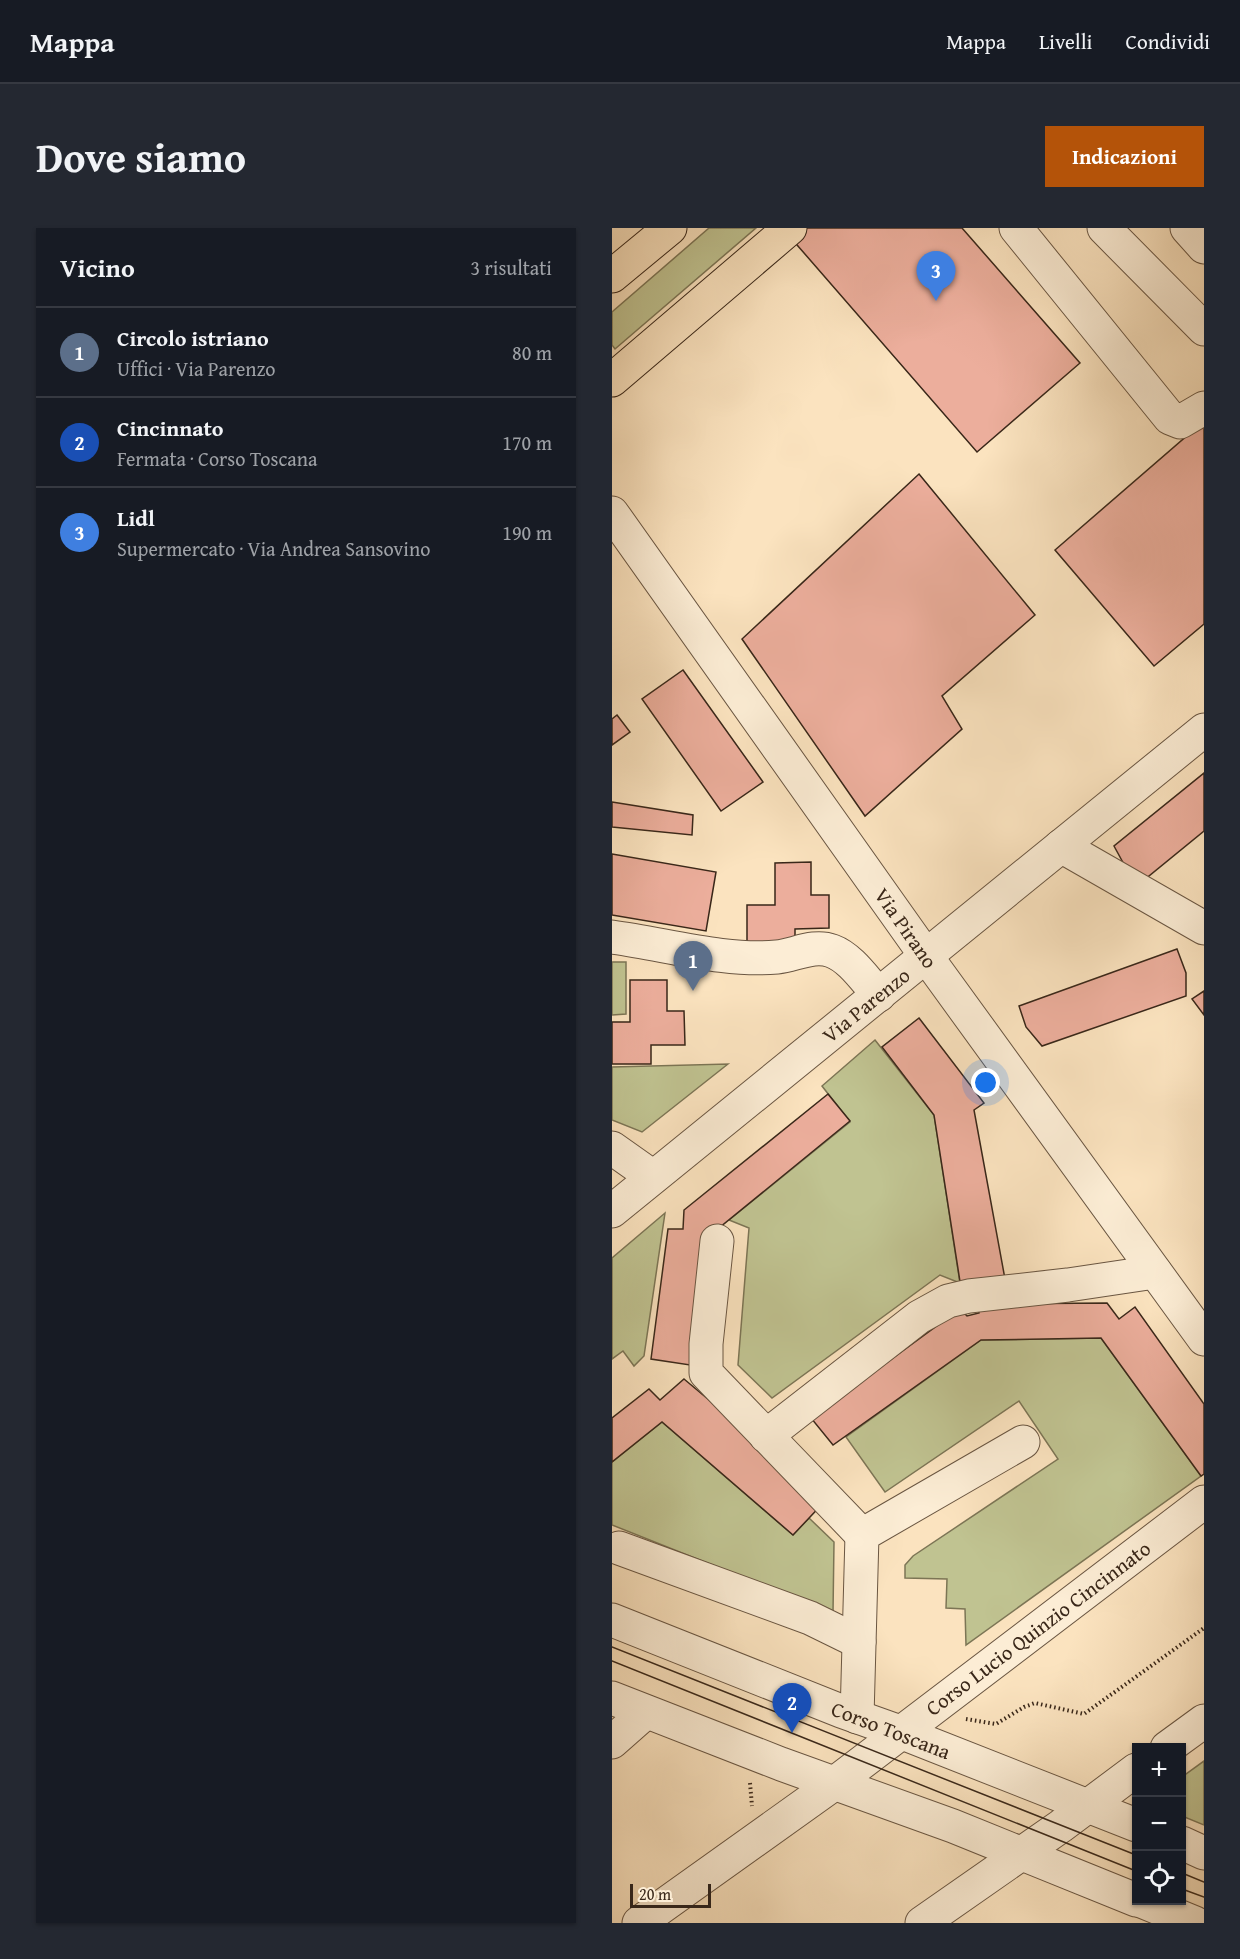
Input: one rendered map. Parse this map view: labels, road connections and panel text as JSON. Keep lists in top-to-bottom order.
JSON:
{
  "streets": {
    "street": [
      "Via Pirano",
      "Via Parenzo",
      "Corso Lucio Quinzio Cincinnato",
      "Corso Toscana"
    ]
  },
  "crossings": [
    ["Via Pirano", "Via Parenzo"],
    ["Corso Lucio Quinzio Cincinnato", "Corso Toscana"]
  ],
  "scale_bar": "20 m",
  "page": {
    "header": "Mappa",
    "nav": ["Mappa", "Livelli", "Condividi"],
    "title": "Dove siamo",
    "buttons": "Indicazioni",
    "heading": ["Vicino", "3 risultati"],
    "pins": ["3", "1", "2"],
    "list": [
      {
        "mark": "1",
        "name": "Circolo istriano",
        "note": "Uffici · Via Parenzo",
        "value": "80 m"
      },
      {
        "mark": "2",
        "name": "Cincinnato",
        "note": "Fermata · Corso Toscana",
        "value": "170 m"
      },
      {
        "mark": "3",
        "name": "Lidl",
        "note": "Supermercato · Via Andrea Sansovino",
        "value": "190 m"
      }
    ],
    "map_buttons": ["+", "−"],
    "scale": "20 m"
  }
}
